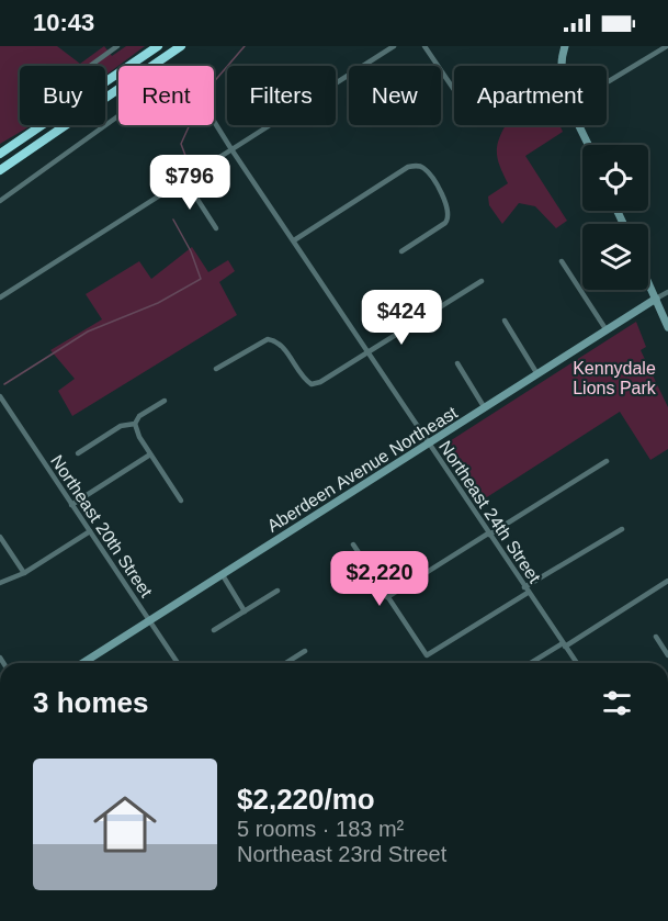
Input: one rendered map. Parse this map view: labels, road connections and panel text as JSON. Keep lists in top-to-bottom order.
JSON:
{
  "streets": {
    "street": ["Aberdeen Avenue Northeast", "Northeast 24th Street", "Northeast 20th Street"]
  },
  "crossings": [
    ["Aberdeen Avenue Northeast", "Northeast 24th Street"],
    ["Aberdeen Avenue Northeast", "Northeast 20th Street"]
  ],
  "parks": ["Kennydale Lions Park"],
  "page": {
    "status": "10:43",
    "chip": [
      "Buy",
      "Rent",
      "Filters",
      "New",
      "Apartment"
    ],
    "price": ["$796", "$424", "$2,220"],
    "heading": "3 homes",
    "list": [
      {
        "name": "$2,220/mo",
        "note": "5 rooms · 183 m² · Northeast 23rd Street"
      }
    ]
  }
}
